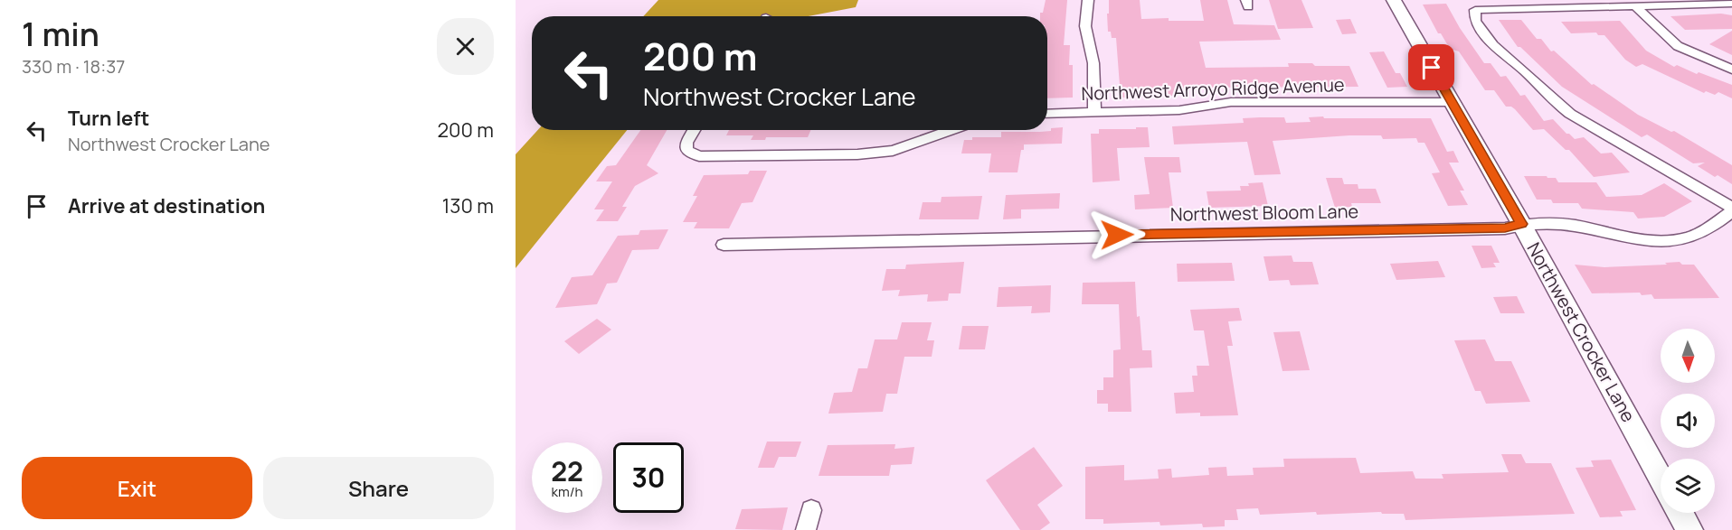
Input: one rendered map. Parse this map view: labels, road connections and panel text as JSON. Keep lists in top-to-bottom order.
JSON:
{
  "streets": {
    "street": ["Northwest Arroyo Ridge Avenue", "Northwest Bloom Lane", "Northwest Crocker Lane"]
  },
  "crossings": [
    ["Northwest Arroyo Ridge Avenue", "Northwest Crocker Lane"],
    ["Northwest Bloom Lane", "Northwest Crocker Lane"]
  ],
  "north": "bottom",
  "page": {
    "heading": ["1 min", "330 m · 18:37"],
    "turn": ["200 m", "Northwest Crocker Lane"],
    "list": [
      {
        "name": "Turn left",
        "note": "Northwest Crocker Lane",
        "value": "200 m"
      },
      {
        "name": "Arrive at destination",
        "value": "130 m"
      }
    ],
    "speed": "22 km/h",
    "limit": "30",
    "buttons": ["Exit", "Share"]
  }
}
